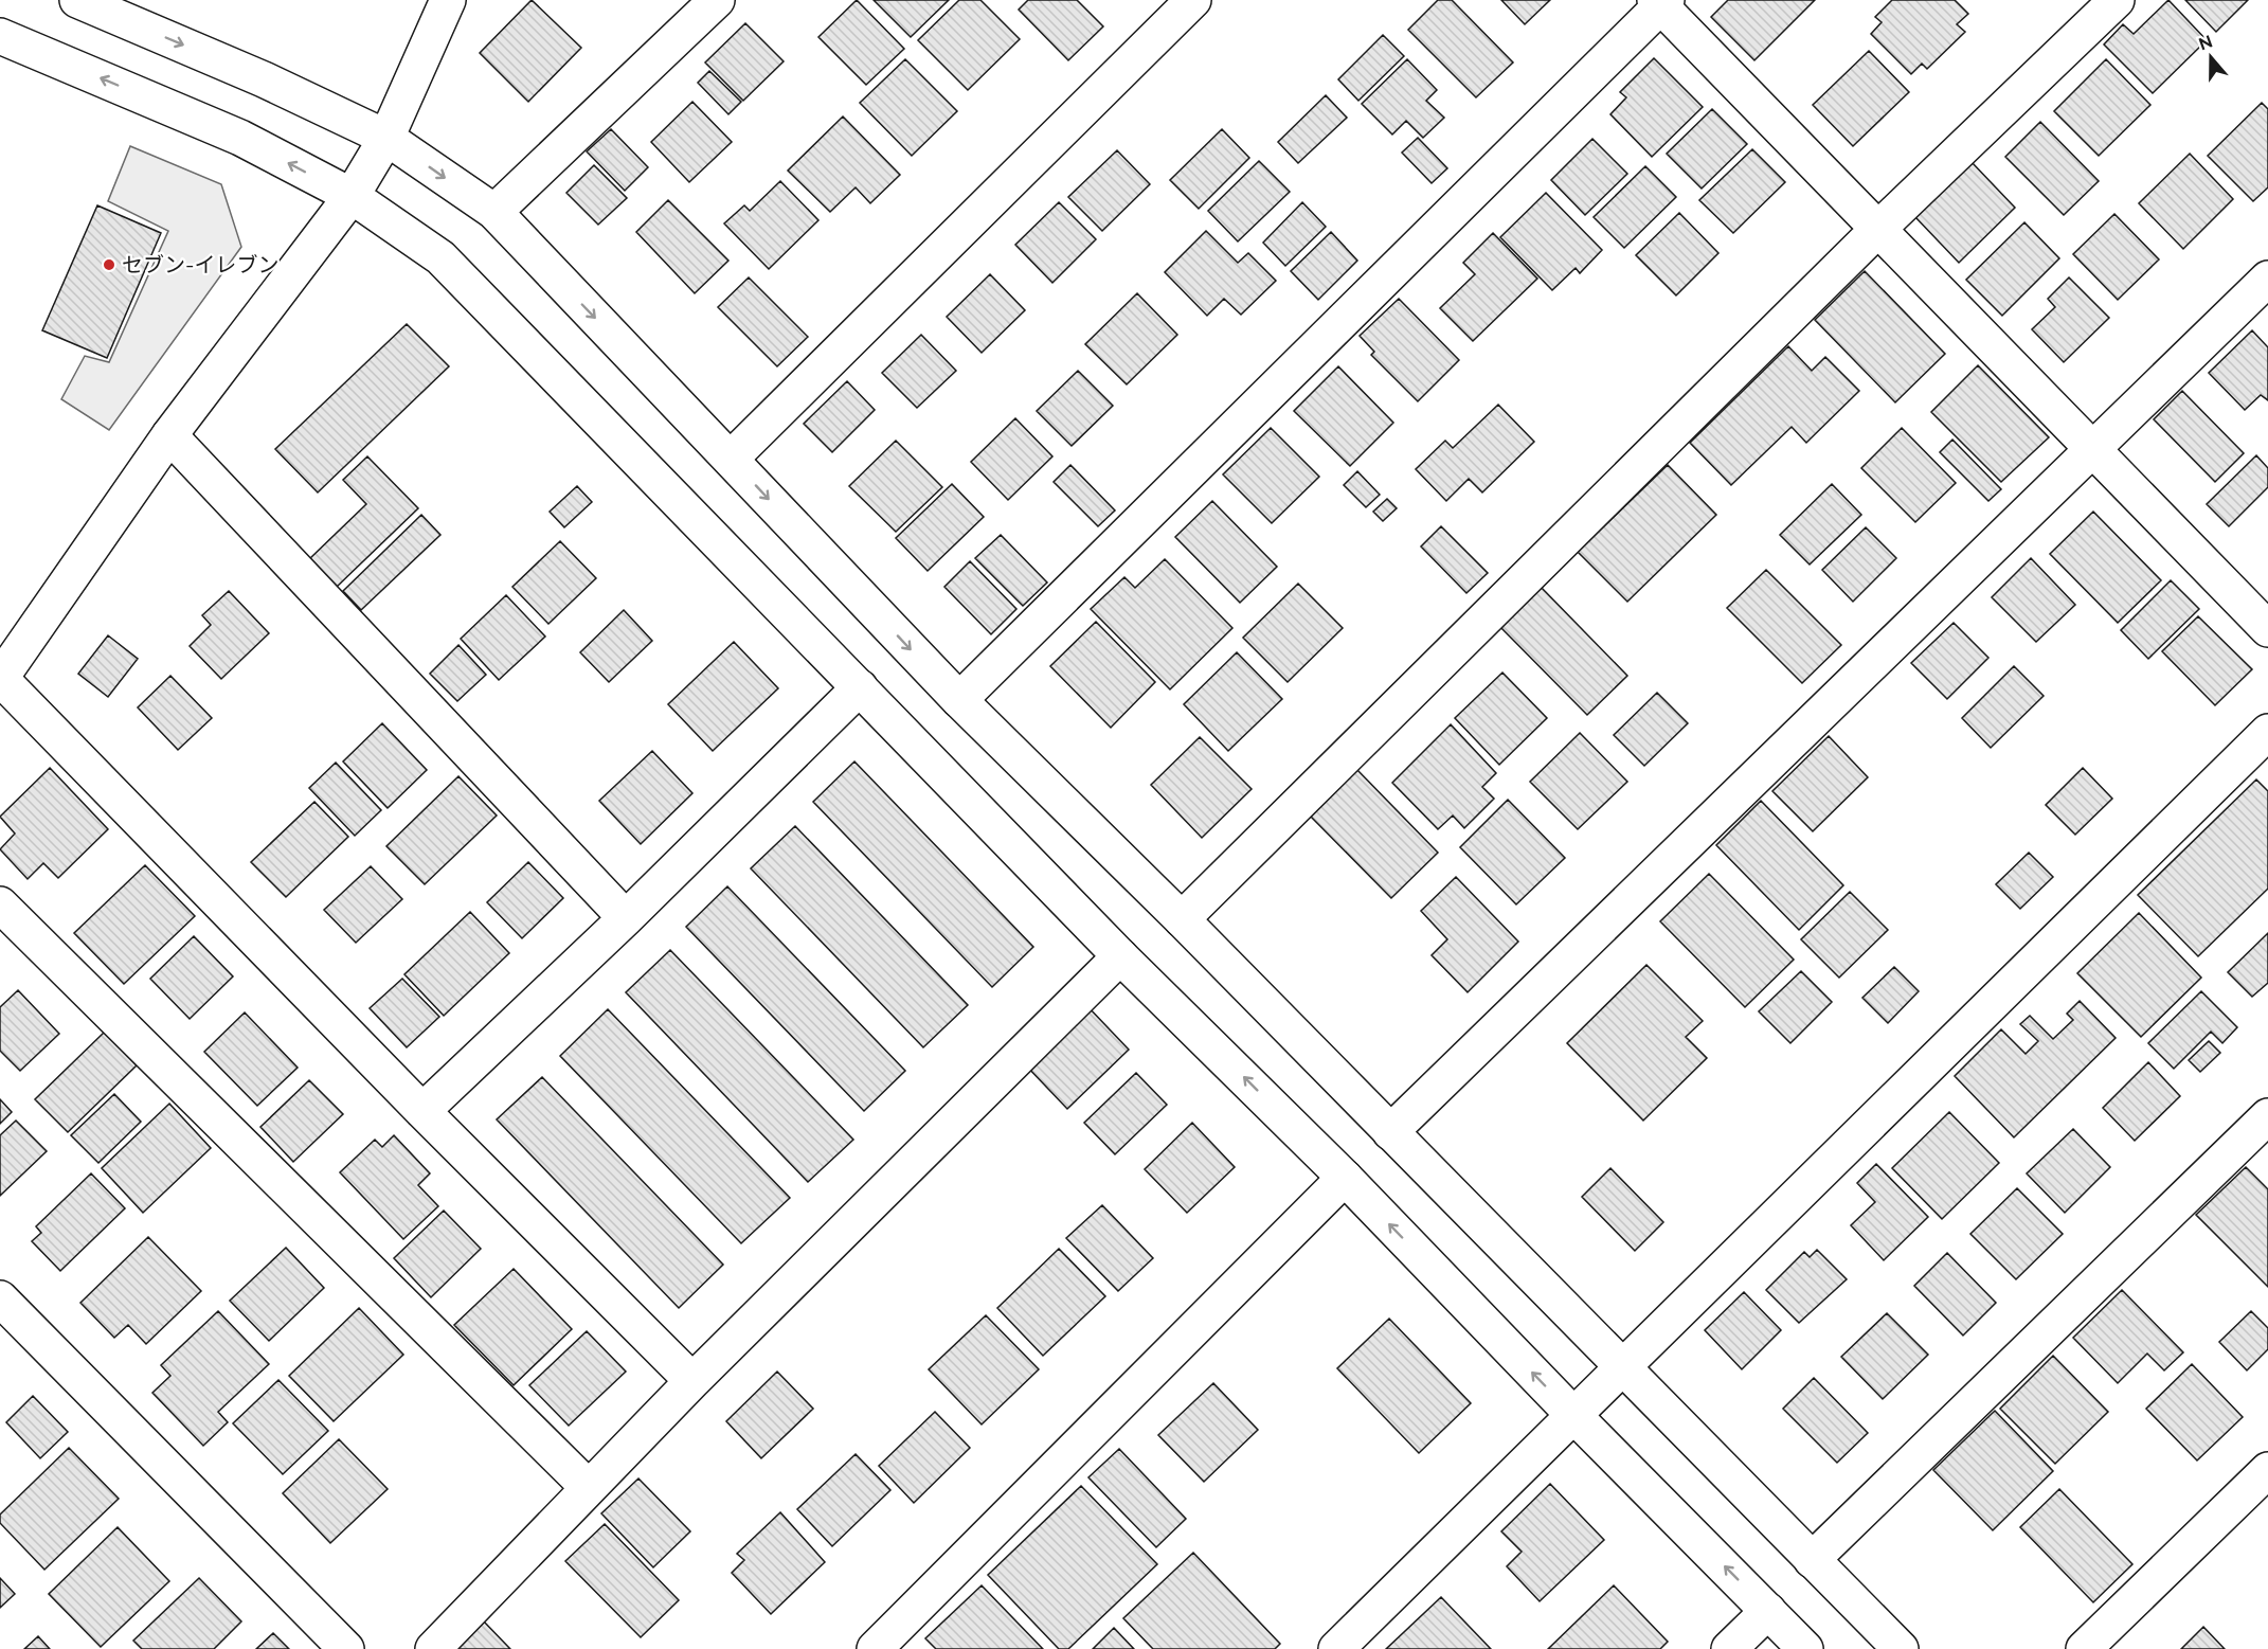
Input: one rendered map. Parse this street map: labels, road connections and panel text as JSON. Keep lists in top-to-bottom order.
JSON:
{
  "places": ["セブン-イレブン"],
  "north": "top"
}
